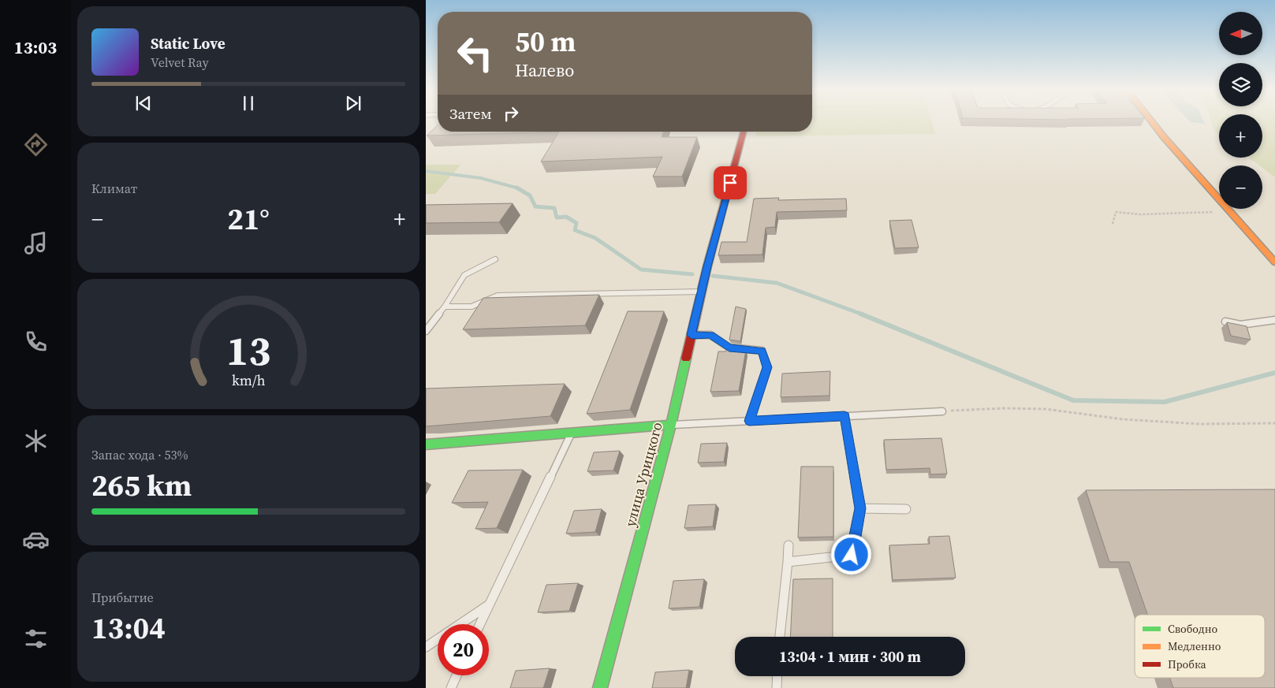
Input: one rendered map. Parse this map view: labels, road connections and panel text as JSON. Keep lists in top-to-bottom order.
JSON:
{
  "streets": {
    "street": ["улица Урицкого"]
  },
  "legend": ["Свободно", "Медленно", "Пробка"],
  "north": "left",
  "page": {
    "tabs": "13:03",
    "map_buttons": ["+", "−"],
    "turn": ["50 m", "Налево"],
    "song": ["Static Love", "Velvet Ray"],
    "then": "Затем",
    "tile": [
      "Климат",
      ["Запас хода · 53%", "265 km"],
      ["Прибытие", "13:04"]
    ],
    "heat": ["−", "21°", "+"],
    "limit": "20",
    "trip": "13:04 · 1 мин · 300 m",
    "gauge": ["13", "km/h"]
  }
}
